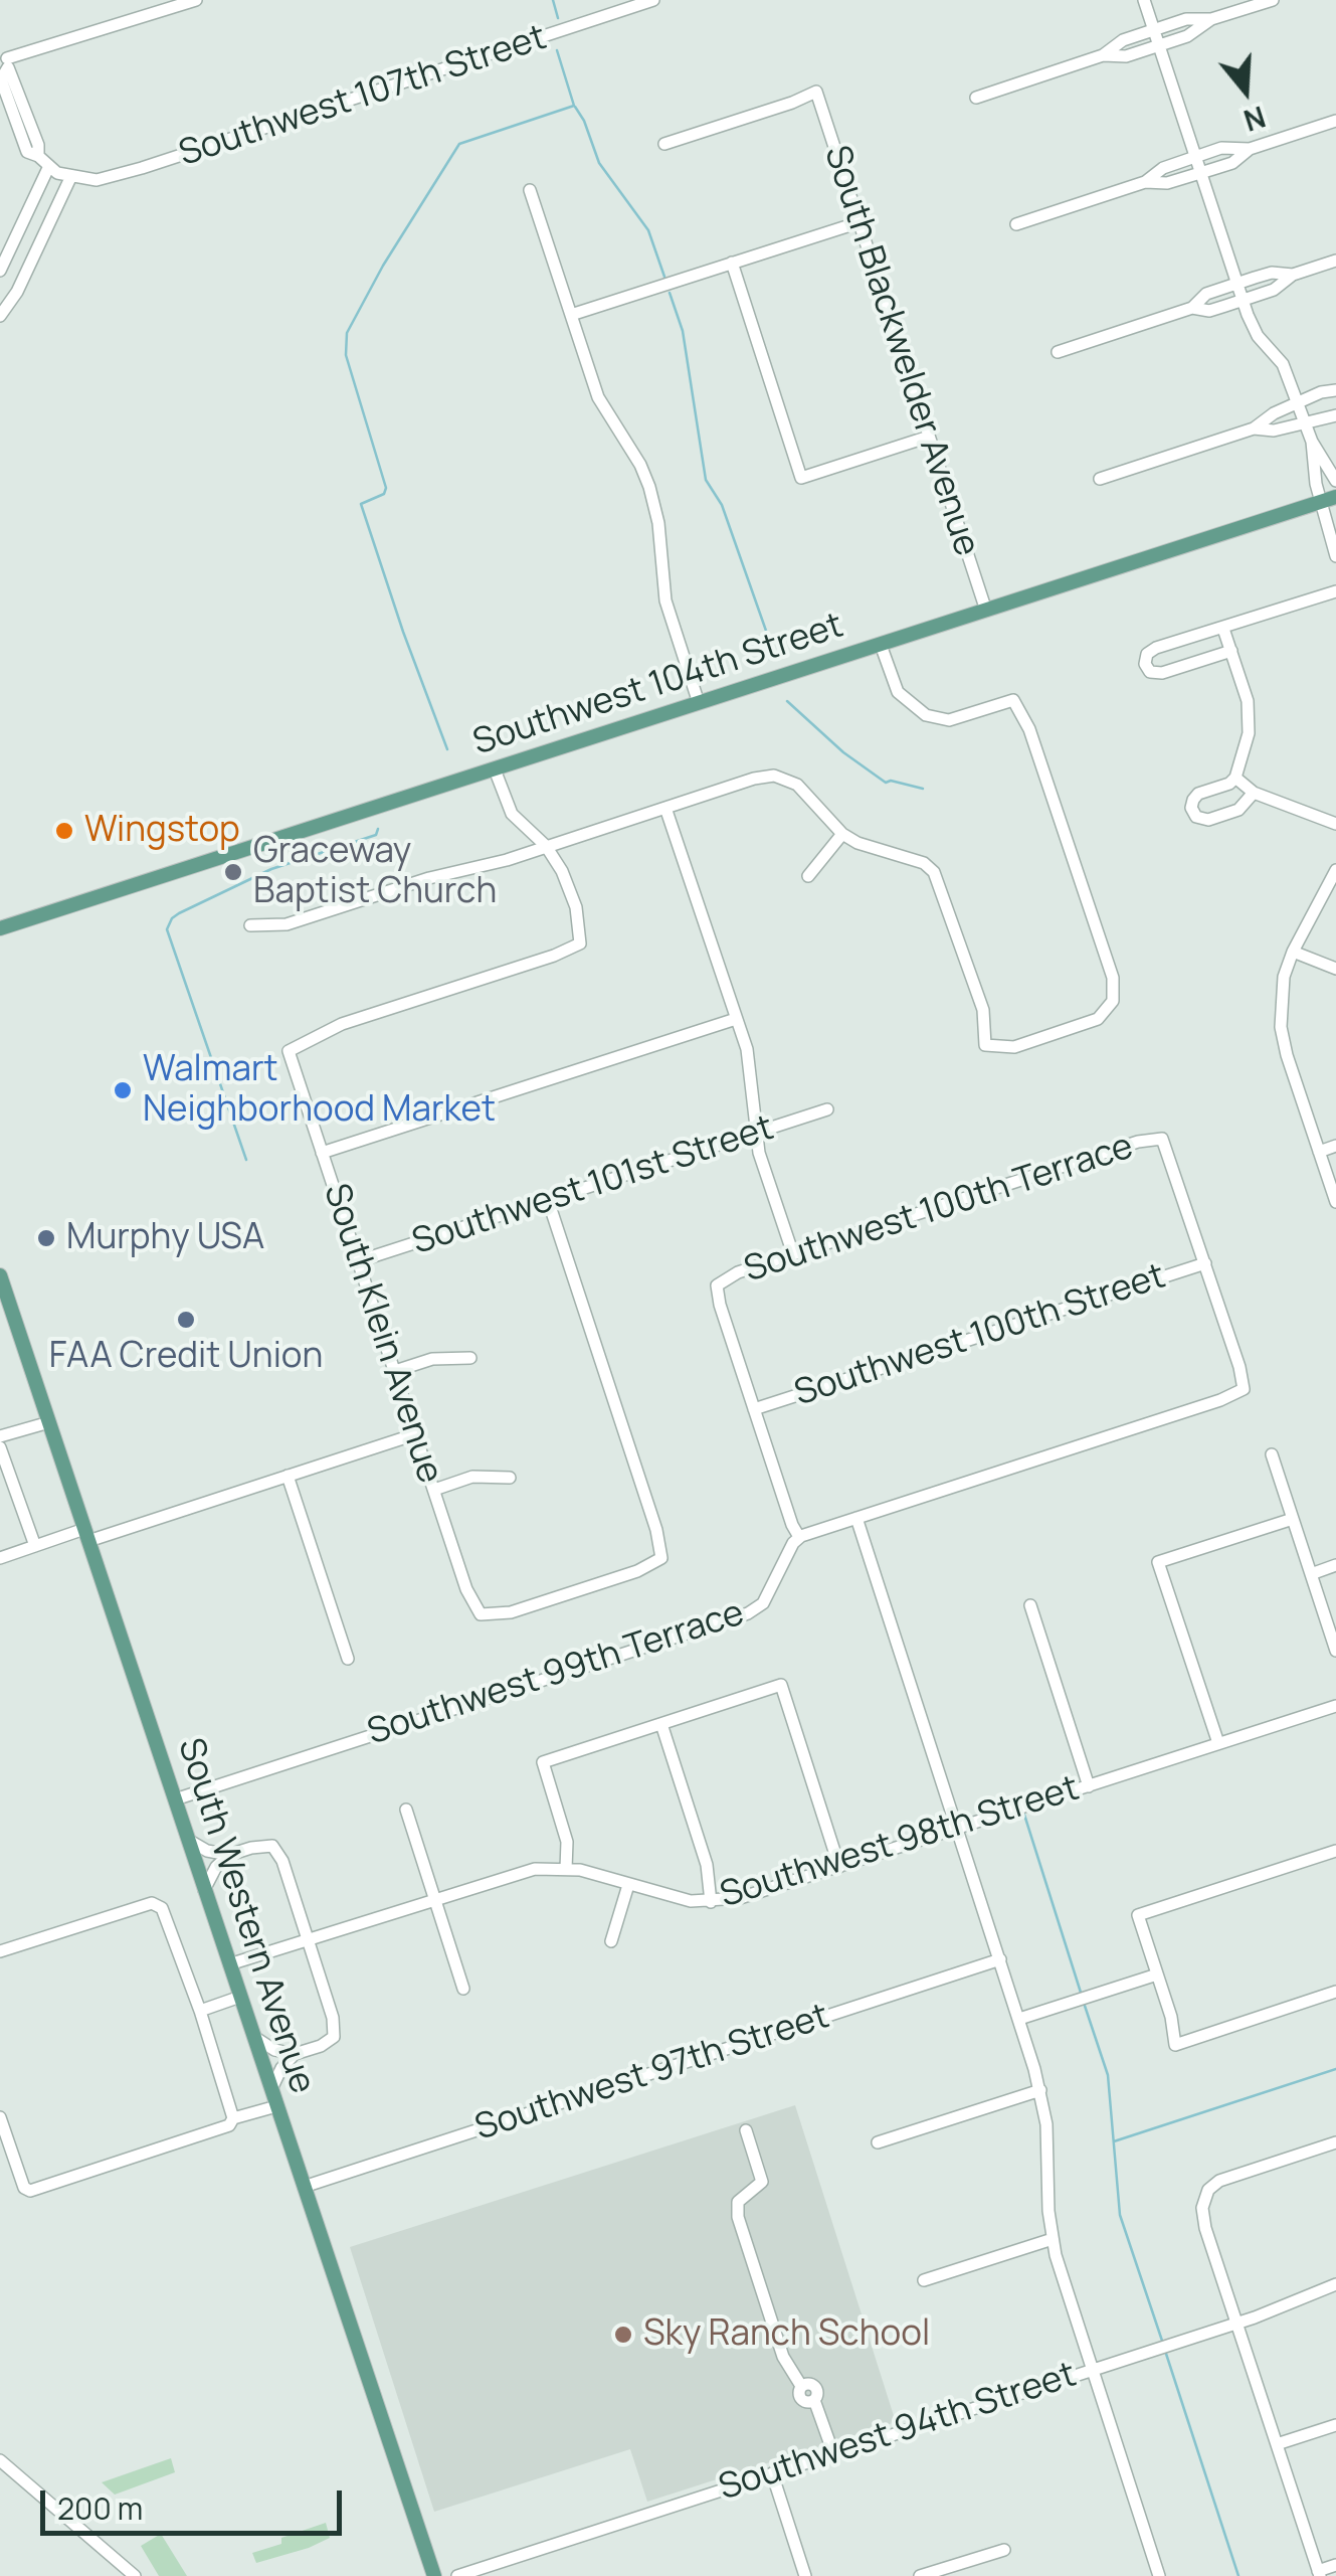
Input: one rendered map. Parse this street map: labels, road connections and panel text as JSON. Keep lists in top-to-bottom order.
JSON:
{
  "streets": {
    "main road": ["Southwest 104th Street", "South Western Avenue"],
    "street": [
      "Southwest 107th Street",
      "South Blackwelder Avenue",
      "Southwest 101st Street",
      "Southwest 100th Terrace",
      "South Klein Avenue",
      "Southwest 100th Street",
      "Southwest 99th Terrace",
      "Southwest 98th Street",
      "Southwest 97th Street",
      "Southwest 94th Street"
    ]
  },
  "crossings": [
    ["South Blackwelder Avenue", "Southwest 104th Street"],
    ["Southwest 101st Street", "South Klein Avenue"],
    ["Southwest 100th Terrace", "Southwest 100th Street"],
    ["Southwest 99th Terrace", "South Western Avenue"],
    ["Southwest 98th Street", "South Western Avenue"],
    ["South Western Avenue", "Southwest 97th Street"]
  ],
  "places": [
    "Wingstop",
    "Graceway Baptist Church",
    "Walmart Neighborhood Market",
    "Murphy USA",
    "FAA Credit Union",
    "Sky Ranch School"
  ],
  "scale_bar": "200 m",
  "north": "bottom"
}
